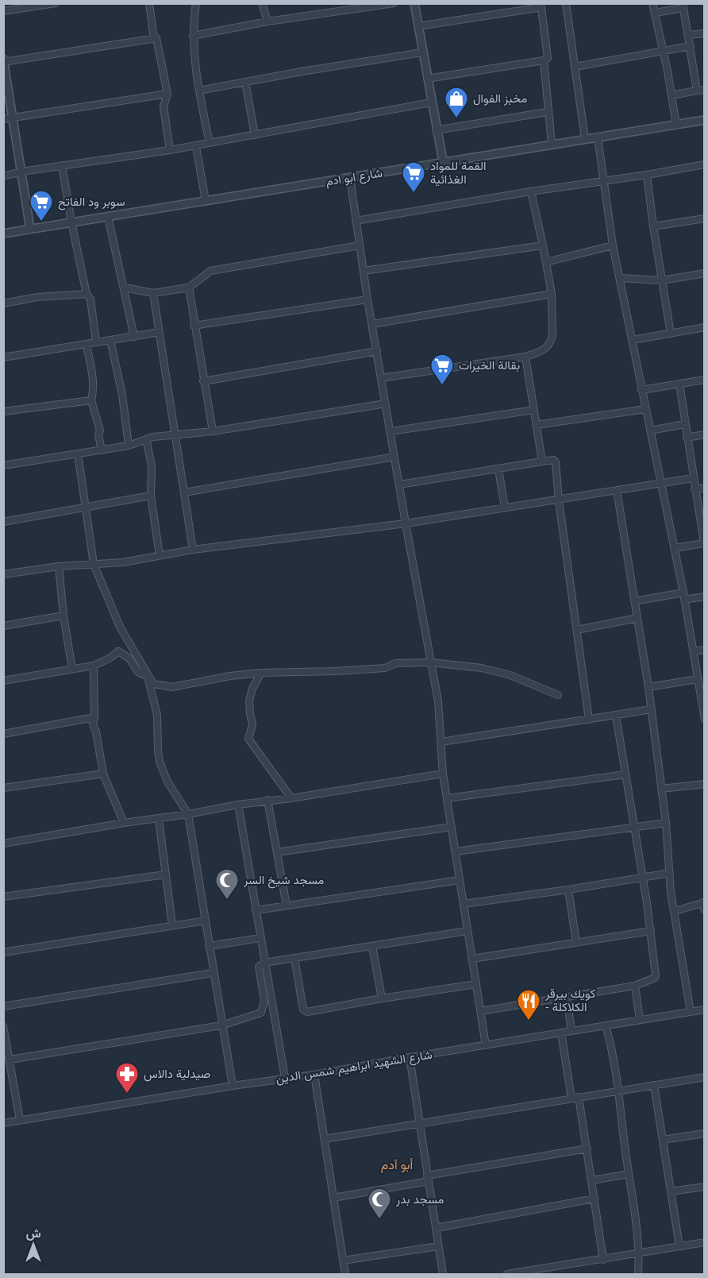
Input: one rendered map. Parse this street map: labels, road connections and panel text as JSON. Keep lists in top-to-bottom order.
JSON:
{
  "streets": {
    "street": ["شارع ابو ادم", "شارع الشهيد ابراهيم شمس الدين"]
  },
  "districts": ["أبو آدم"],
  "places": {
    "shop": ["مخبز الفوال"],
    "supermarket": ["القمة للمواد الغذائية", "سوبر ود الفاتح", "بقالة الخيرات"],
    "mosque": ["مسجد شيخ السر", "مسجد بدر"],
    "restaurant": ["كويك بيرقر - الكلاكلة"],
    "pharmacy": ["صيدلية دالاس"]
  },
  "north": "top"
}
